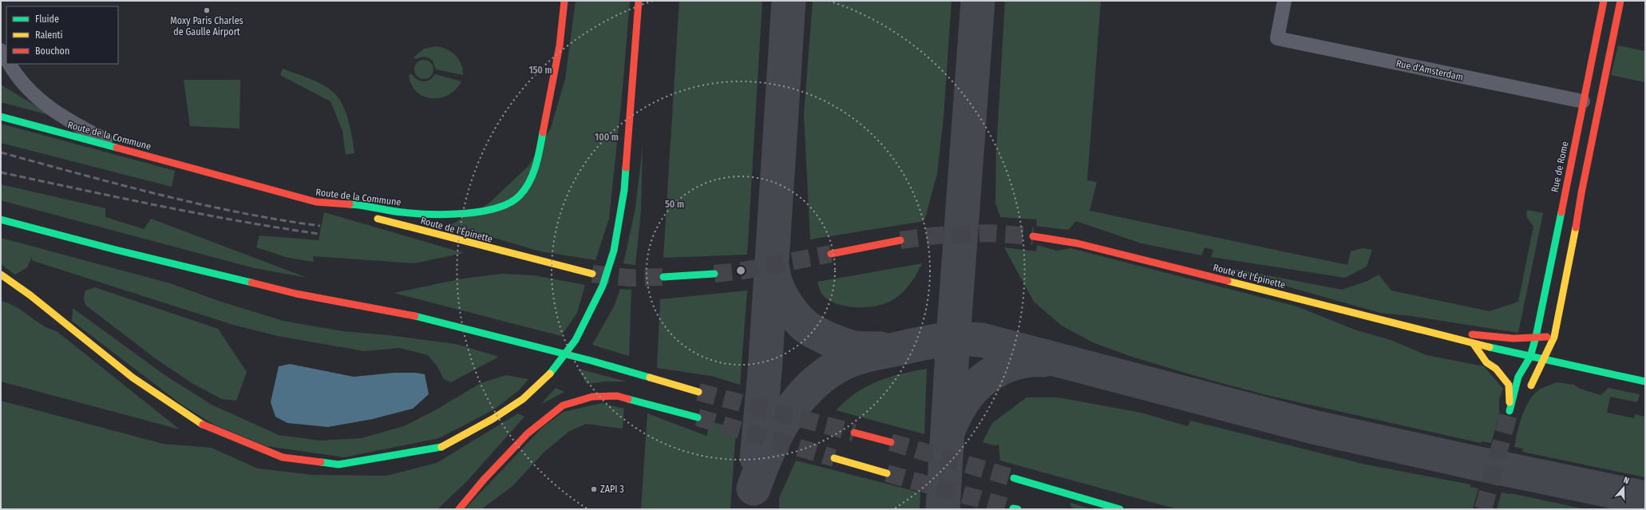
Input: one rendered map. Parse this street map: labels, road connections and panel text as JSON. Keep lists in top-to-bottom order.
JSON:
{
  "streets": {
    "main road": ["Route de la Commune", "Rue de Rome", "Route de l'Épinette"],
    "street": ["Rue d'Amsterdam"]
  },
  "crossings": [
    ["Rue d'Amsterdam", "Rue de Rome"],
    ["Rue de Rome", "Route de l'Épinette"]
  ],
  "places": ["Moxy Paris Charles de Gaulle Airport", "ZAPI 3"],
  "legend": ["Fluide", "Ralenti", "Bouchon"],
  "north": "top",
  "rings": ["150 m", "100 m", "50 m"]
}
